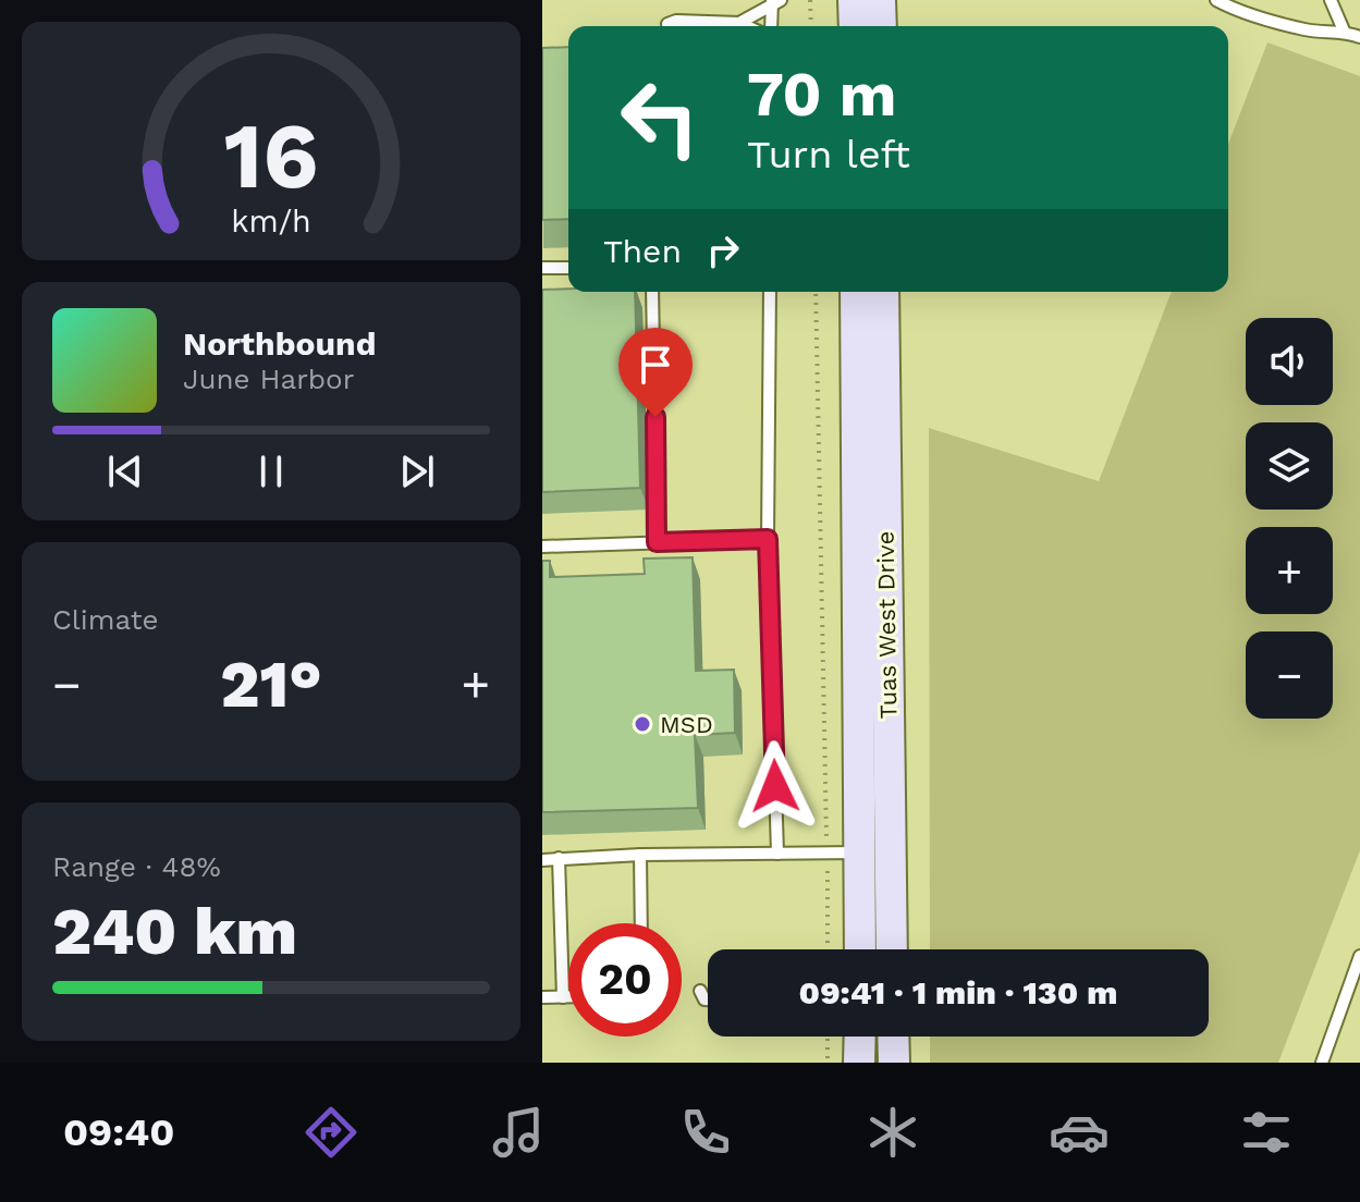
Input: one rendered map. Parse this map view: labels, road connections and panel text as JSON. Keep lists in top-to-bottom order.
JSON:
{
  "streets": {
    "main road": ["Tuas West Drive"]
  },
  "places": ["MSD"],
  "page": {
    "turn": ["70 m", "Turn left"],
    "then": "Then",
    "song": ["Northbound", "June Harbor"],
    "map_buttons": ["+", "−"],
    "tile": [
      "Climate",
      ["Range · 48%", "240 km"]
    ],
    "heat": ["−", "21°", "+"],
    "limit": "20",
    "trip": "09:41 · 1 min · 130 m",
    "tabs": "09:40",
    "gauge": ["16", "km/h"]
  }
}
